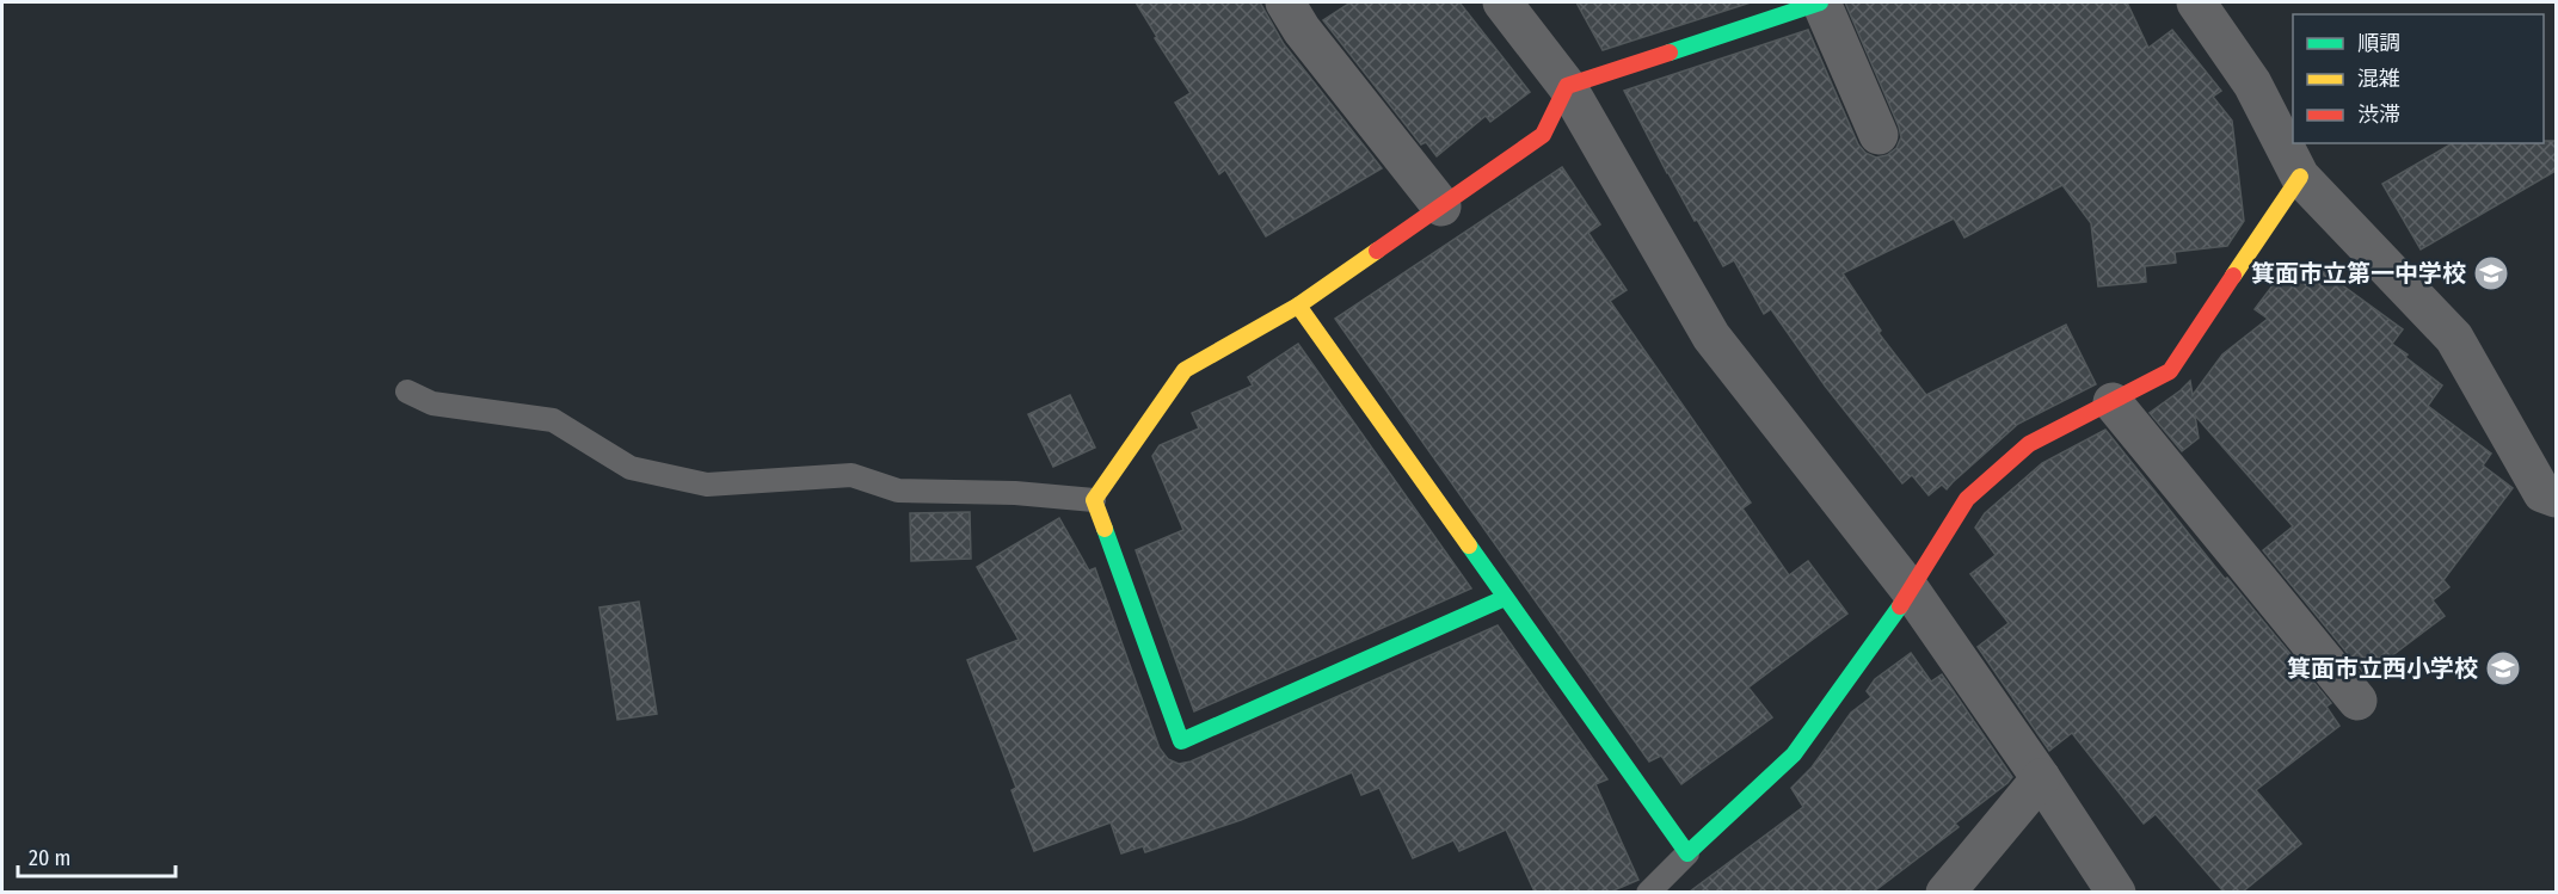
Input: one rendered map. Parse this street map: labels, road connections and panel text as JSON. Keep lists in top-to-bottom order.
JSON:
{
  "places": {
    "school or university": ["箕面市立第一中学校", "箕面市立西小学校"]
  },
  "legend": ["順調", "混雑", "渋滞"],
  "scale_bar": "20 m"
}
